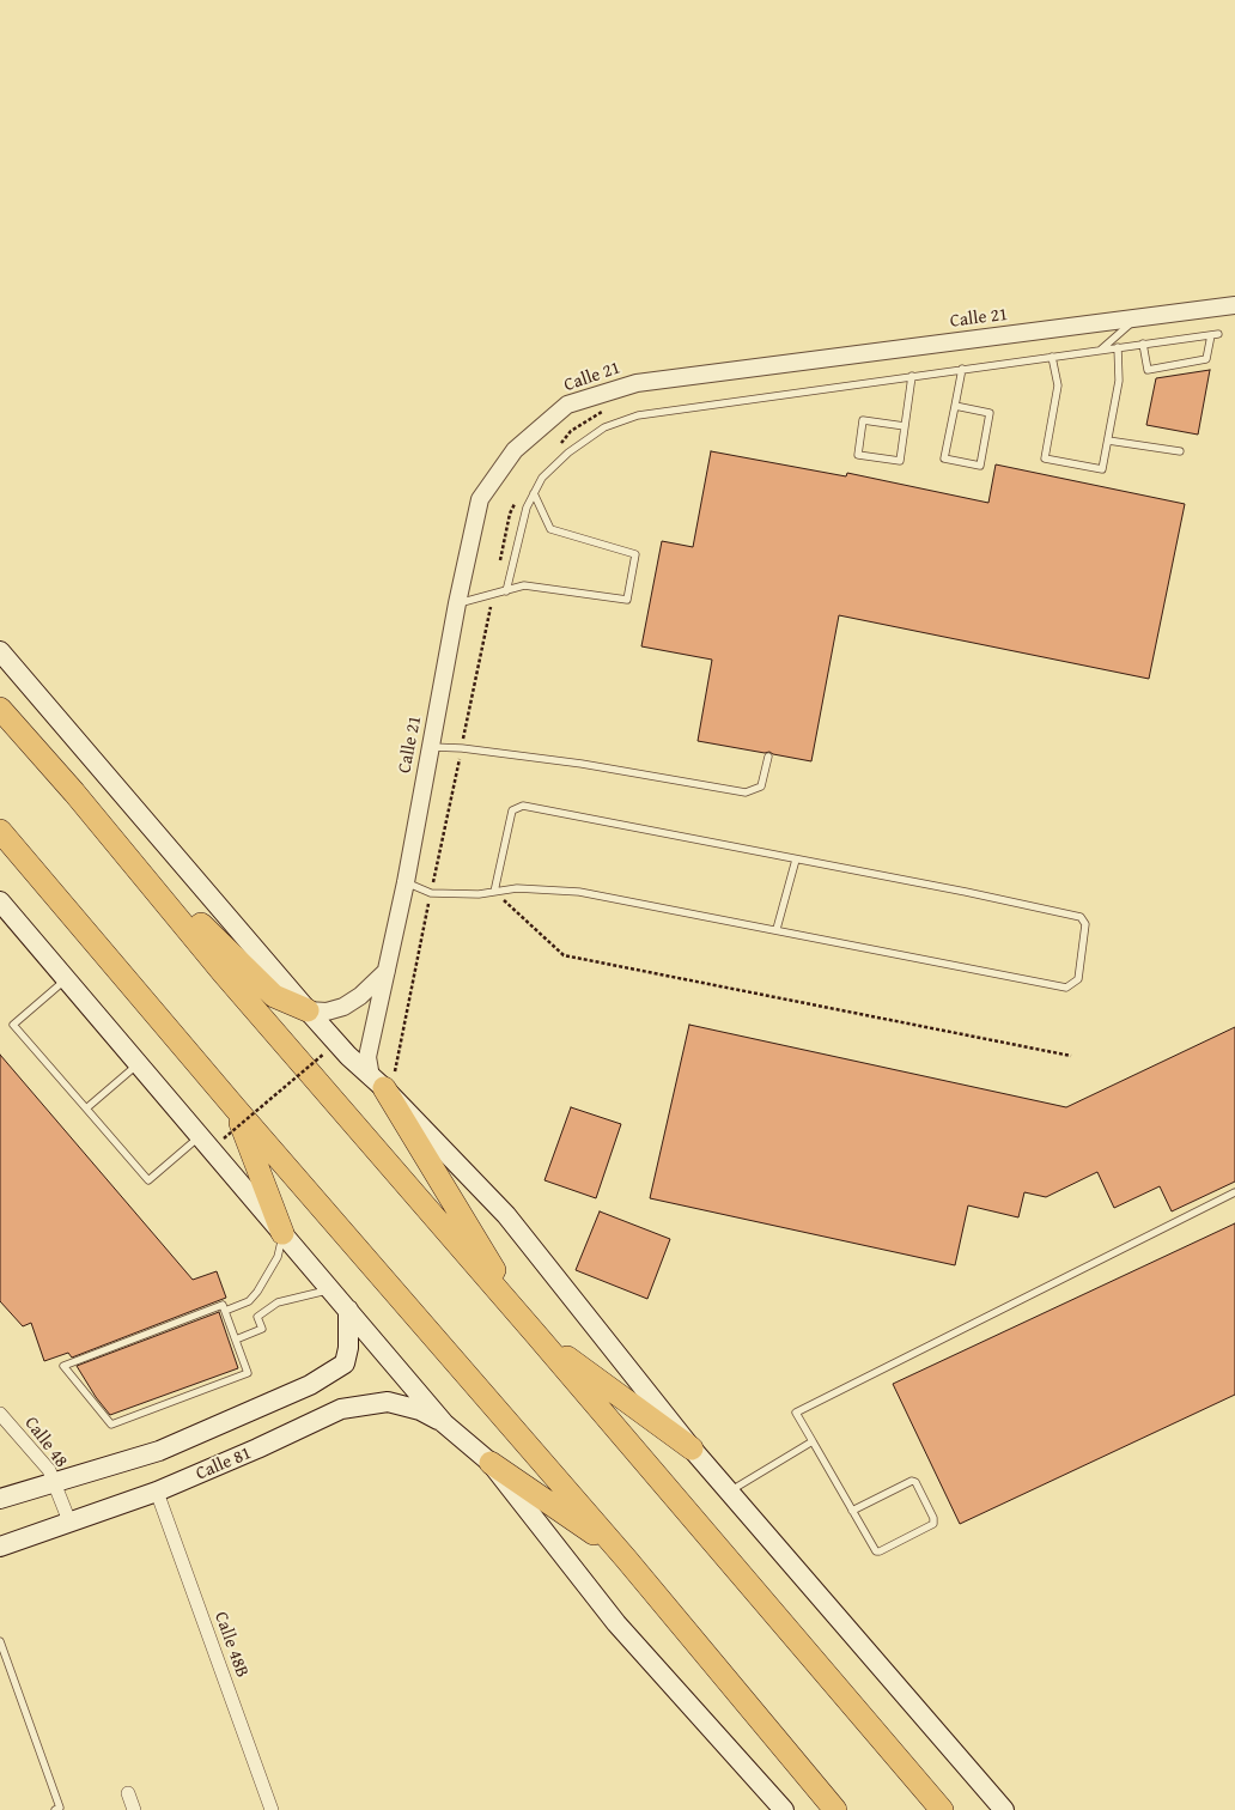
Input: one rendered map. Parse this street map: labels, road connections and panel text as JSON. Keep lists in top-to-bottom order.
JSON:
{
  "streets": {
    "main road": ["Calle 81"],
    "street": ["Calle 21", "Calle 48", "Calle 48B"]
  },
  "crossings": [
    ["Calle 48", "Calle 81"],
    ["Calle 81", "Calle 48B"]
  ]
}
